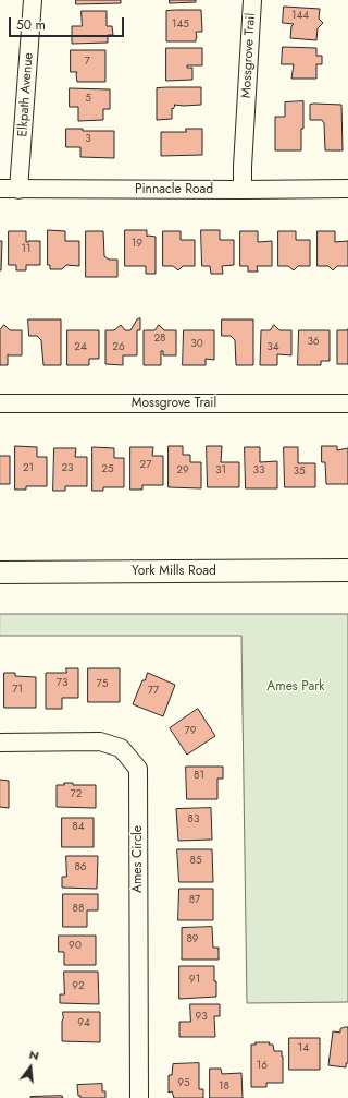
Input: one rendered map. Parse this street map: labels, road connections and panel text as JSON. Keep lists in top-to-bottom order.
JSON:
{
  "streets": {
    "main road": ["York Mills Road"],
    "street": [
      "Mossgrove Trail",
      "Elkpath Avenue",
      "Pinnacle Road",
      "Ames Circle"
    ]
  },
  "crossings": [
    ["Mossgrove Trail", "Pinnacle Road"],
    ["Elkpath Avenue", "Pinnacle Road"]
  ],
  "parks": ["Ames Park"],
  "house_numbers": [
    "144",
    "145",
    "7",
    "5",
    "3",
    "19",
    "11",
    "28",
    "36",
    "30",
    "24",
    "26",
    "34",
    "27",
    "21",
    "23",
    "25",
    "29",
    "31",
    "33",
    "35",
    "73",
    "75",
    "71",
    "77",
    "79",
    "81",
    "72",
    "83",
    "84",
    "85",
    "86",
    "87",
    "88",
    "89",
    "90",
    "91",
    "92",
    "93",
    "94",
    "14",
    "16",
    "95",
    "18"
  ],
  "scale_bar": "50 m",
  "north": "top"
}
